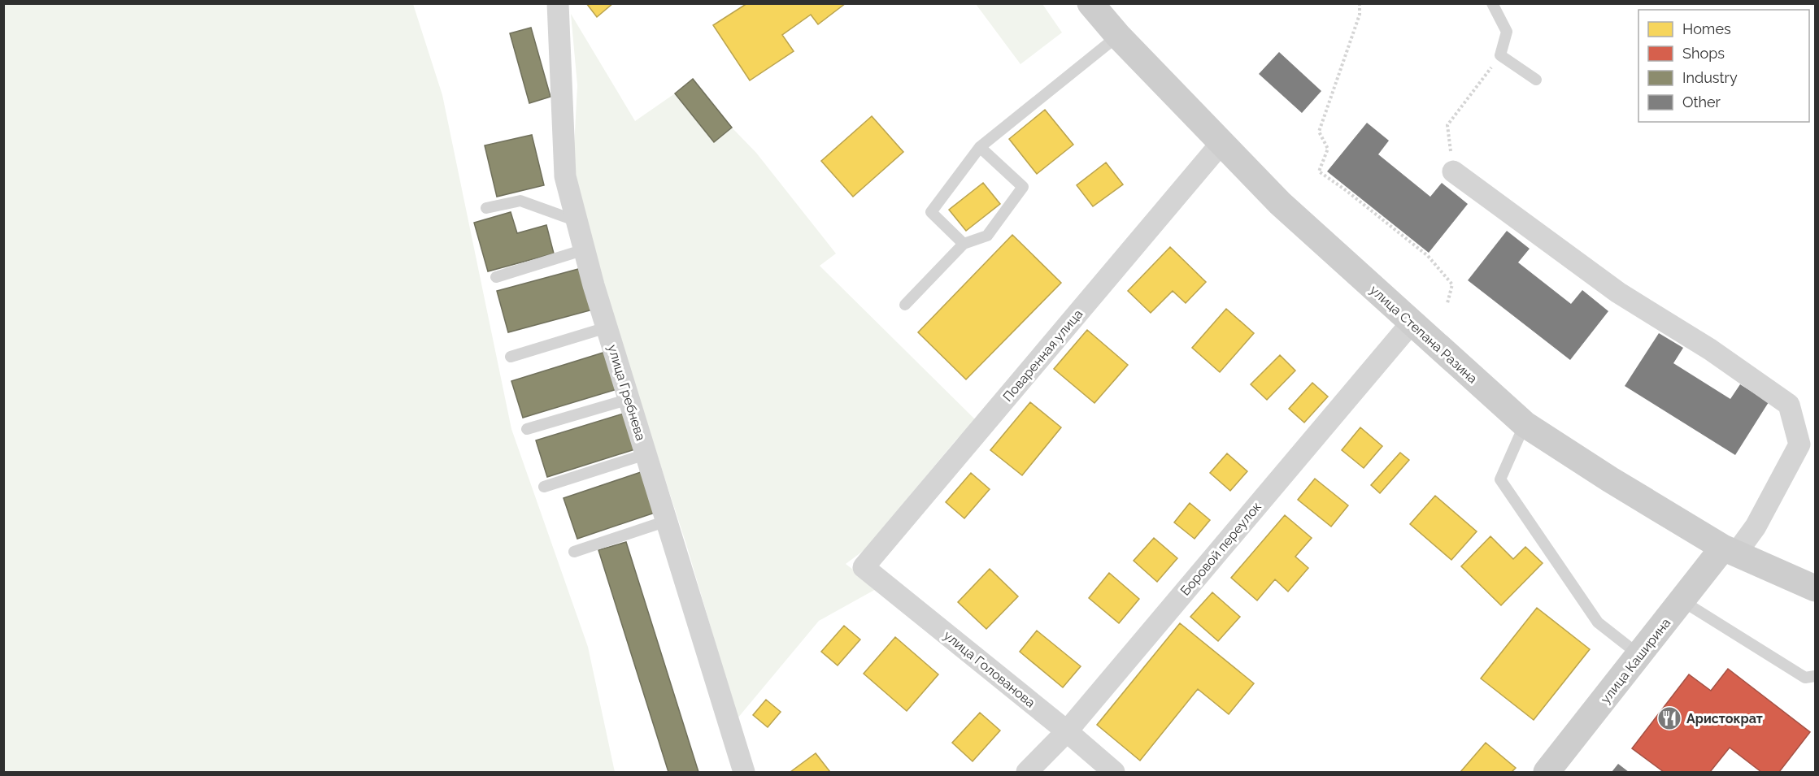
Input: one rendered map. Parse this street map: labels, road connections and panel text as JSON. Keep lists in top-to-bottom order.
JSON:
{
  "streets": {
    "main road": ["улица Степана Разина", "улица Каширина"],
    "street": [
      "Поваренная улица",
      "улица Гребнева",
      "Боровой переулок",
      "улица Голованова"
    ]
  },
  "crossings": [
    ["улица Степана Разина", "Поваренная улица"],
    ["улица Степана Разина", "Боровой переулок"],
    ["улица Степана Разина", "улица Каширина"],
    ["Поваренная улица", "улица Голованова"],
    ["Боровой переулок", "улица Голованова"]
  ],
  "places": {
    "restaurant": ["Аристократ"]
  },
  "legend": [
    "Homes",
    "Shops",
    "Industry",
    "Other"
  ]
}
